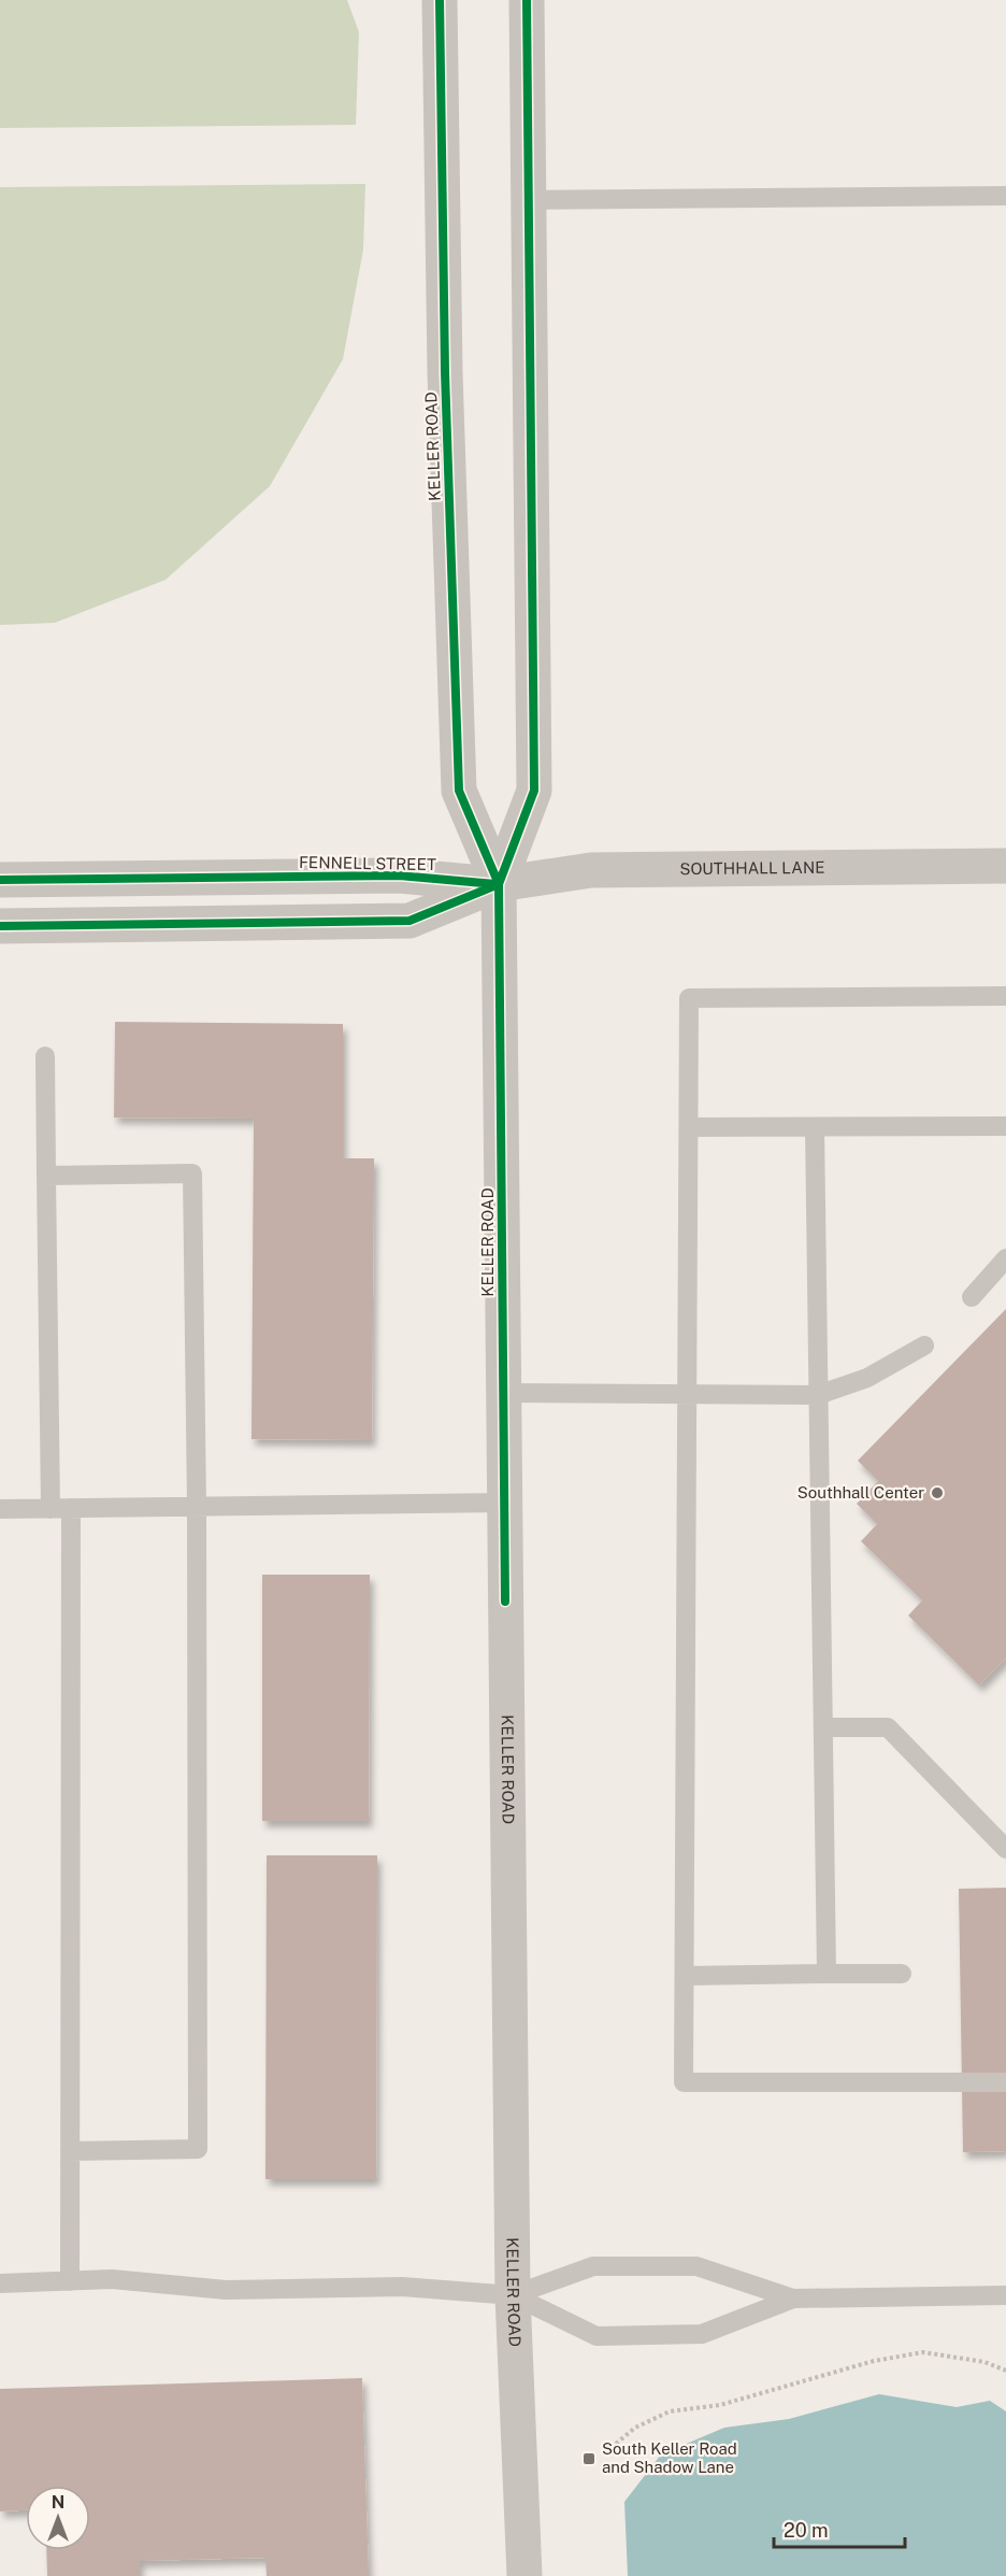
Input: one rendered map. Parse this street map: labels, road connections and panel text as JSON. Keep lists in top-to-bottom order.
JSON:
{
  "streets": {
    "street": ["KELLER ROAD", "FENNELL STREET", "SOUTHHALL LANE"]
  },
  "crossings": [
    ["KELLER ROAD", "FENNELL STREET"],
    ["KELLER ROAD", "SOUTHHALL LANE"],
    ["FENNELL STREET", "SOUTHHALL LANE"]
  ],
  "places": {
    "other": ["Southhall Center"],
    "transit": ["South Keller Road and Shadow Lane"]
  },
  "scale_bar": "20 m",
  "north": "top"
}
